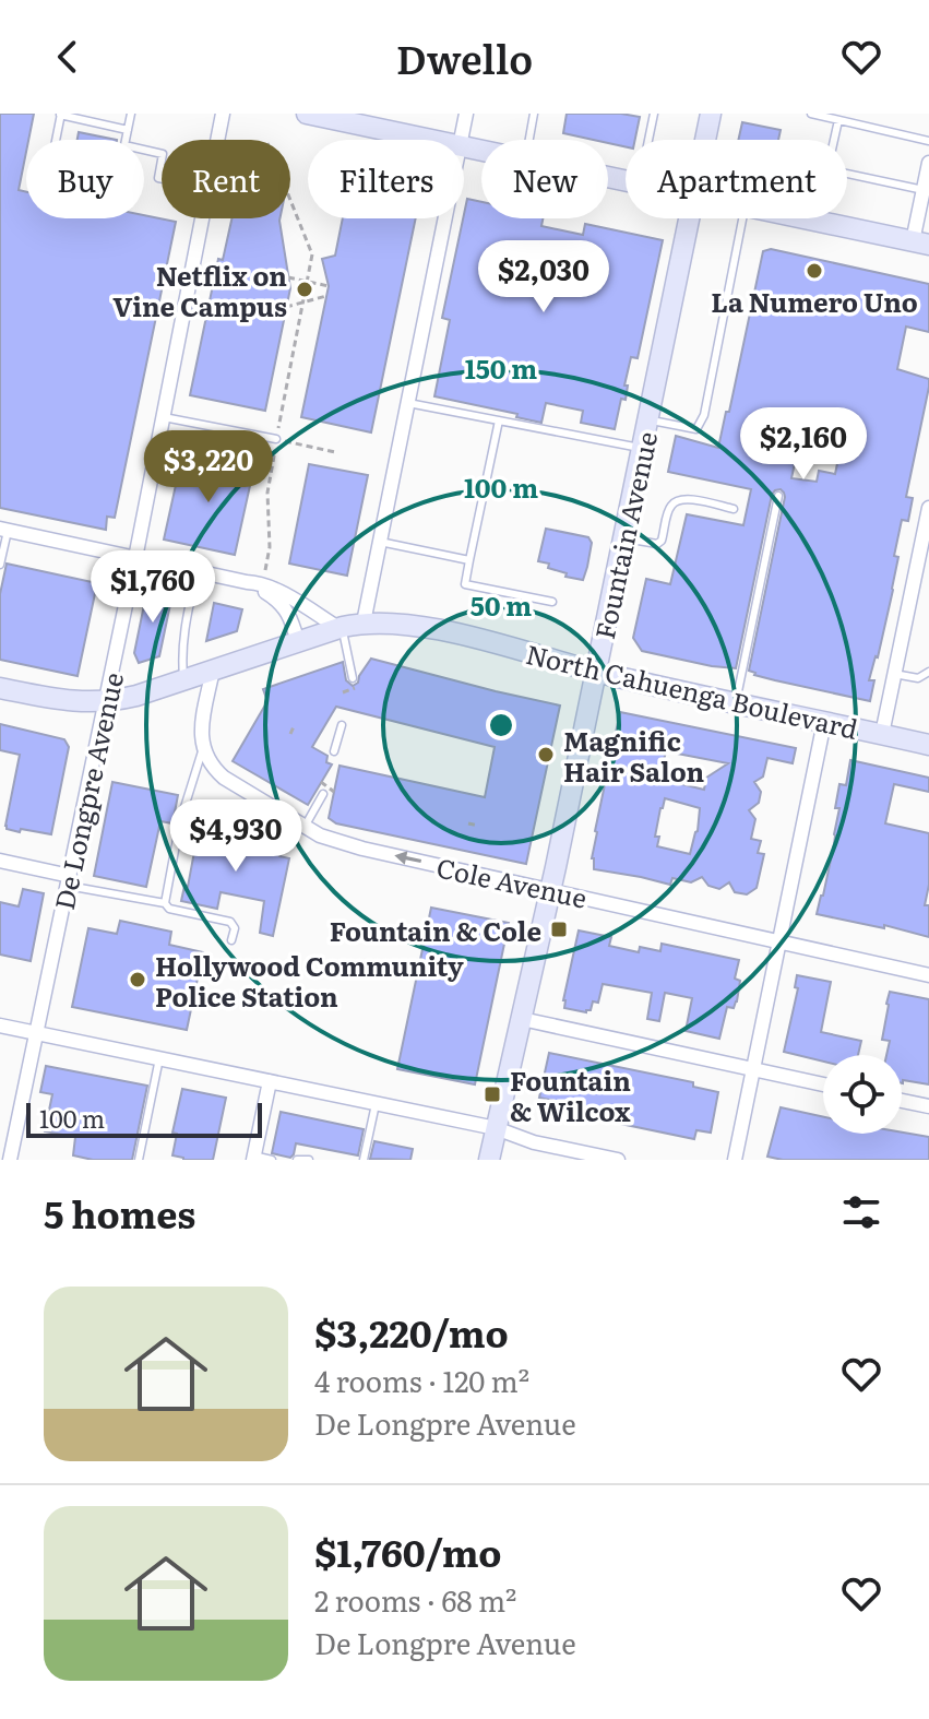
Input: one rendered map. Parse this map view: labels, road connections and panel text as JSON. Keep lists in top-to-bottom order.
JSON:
{
  "streets": {
    "main road": ["Fountain Avenue", "North Cahuenga Boulevard"],
    "street": ["De Longpre Avenue", "Cole Avenue"]
  },
  "crossings": [
    ["Fountain Avenue", "North Cahuenga Boulevard"],
    ["Fountain Avenue", "Cole Avenue"],
    ["North Cahuenga Boulevard", "De Longpre Avenue"]
  ],
  "places": {
    "other": [
      "La Numero Uno",
      "Netflix on Vine Campus",
      "Magnific Hair Salon",
      "Hollywood Community Police Station"
    ],
    "transit": ["Fountain & Cole", "Fountain & Wilcox"]
  },
  "scale_bar": "100 m",
  "page": {
    "header": "Dwello",
    "chip": [
      "Buy",
      "Rent",
      "Filters",
      "New",
      "Apartment"
    ],
    "price": [
      "$2,030",
      "$2,160",
      "$3,220",
      "$1,760",
      "$4,930"
    ],
    "scale": "100 m",
    "heading": "5 homes",
    "list": [
      {
        "name": "$3,220/mo",
        "note": "4 rooms · 120 m² · De Longpre Avenue"
      },
      {
        "name": "$1,760/mo",
        "note": "2 rooms · 68 m² · De Longpre Avenue"
      }
    ]
  },
  "rings": ["150 m", "100 m", "50 m"]
}
